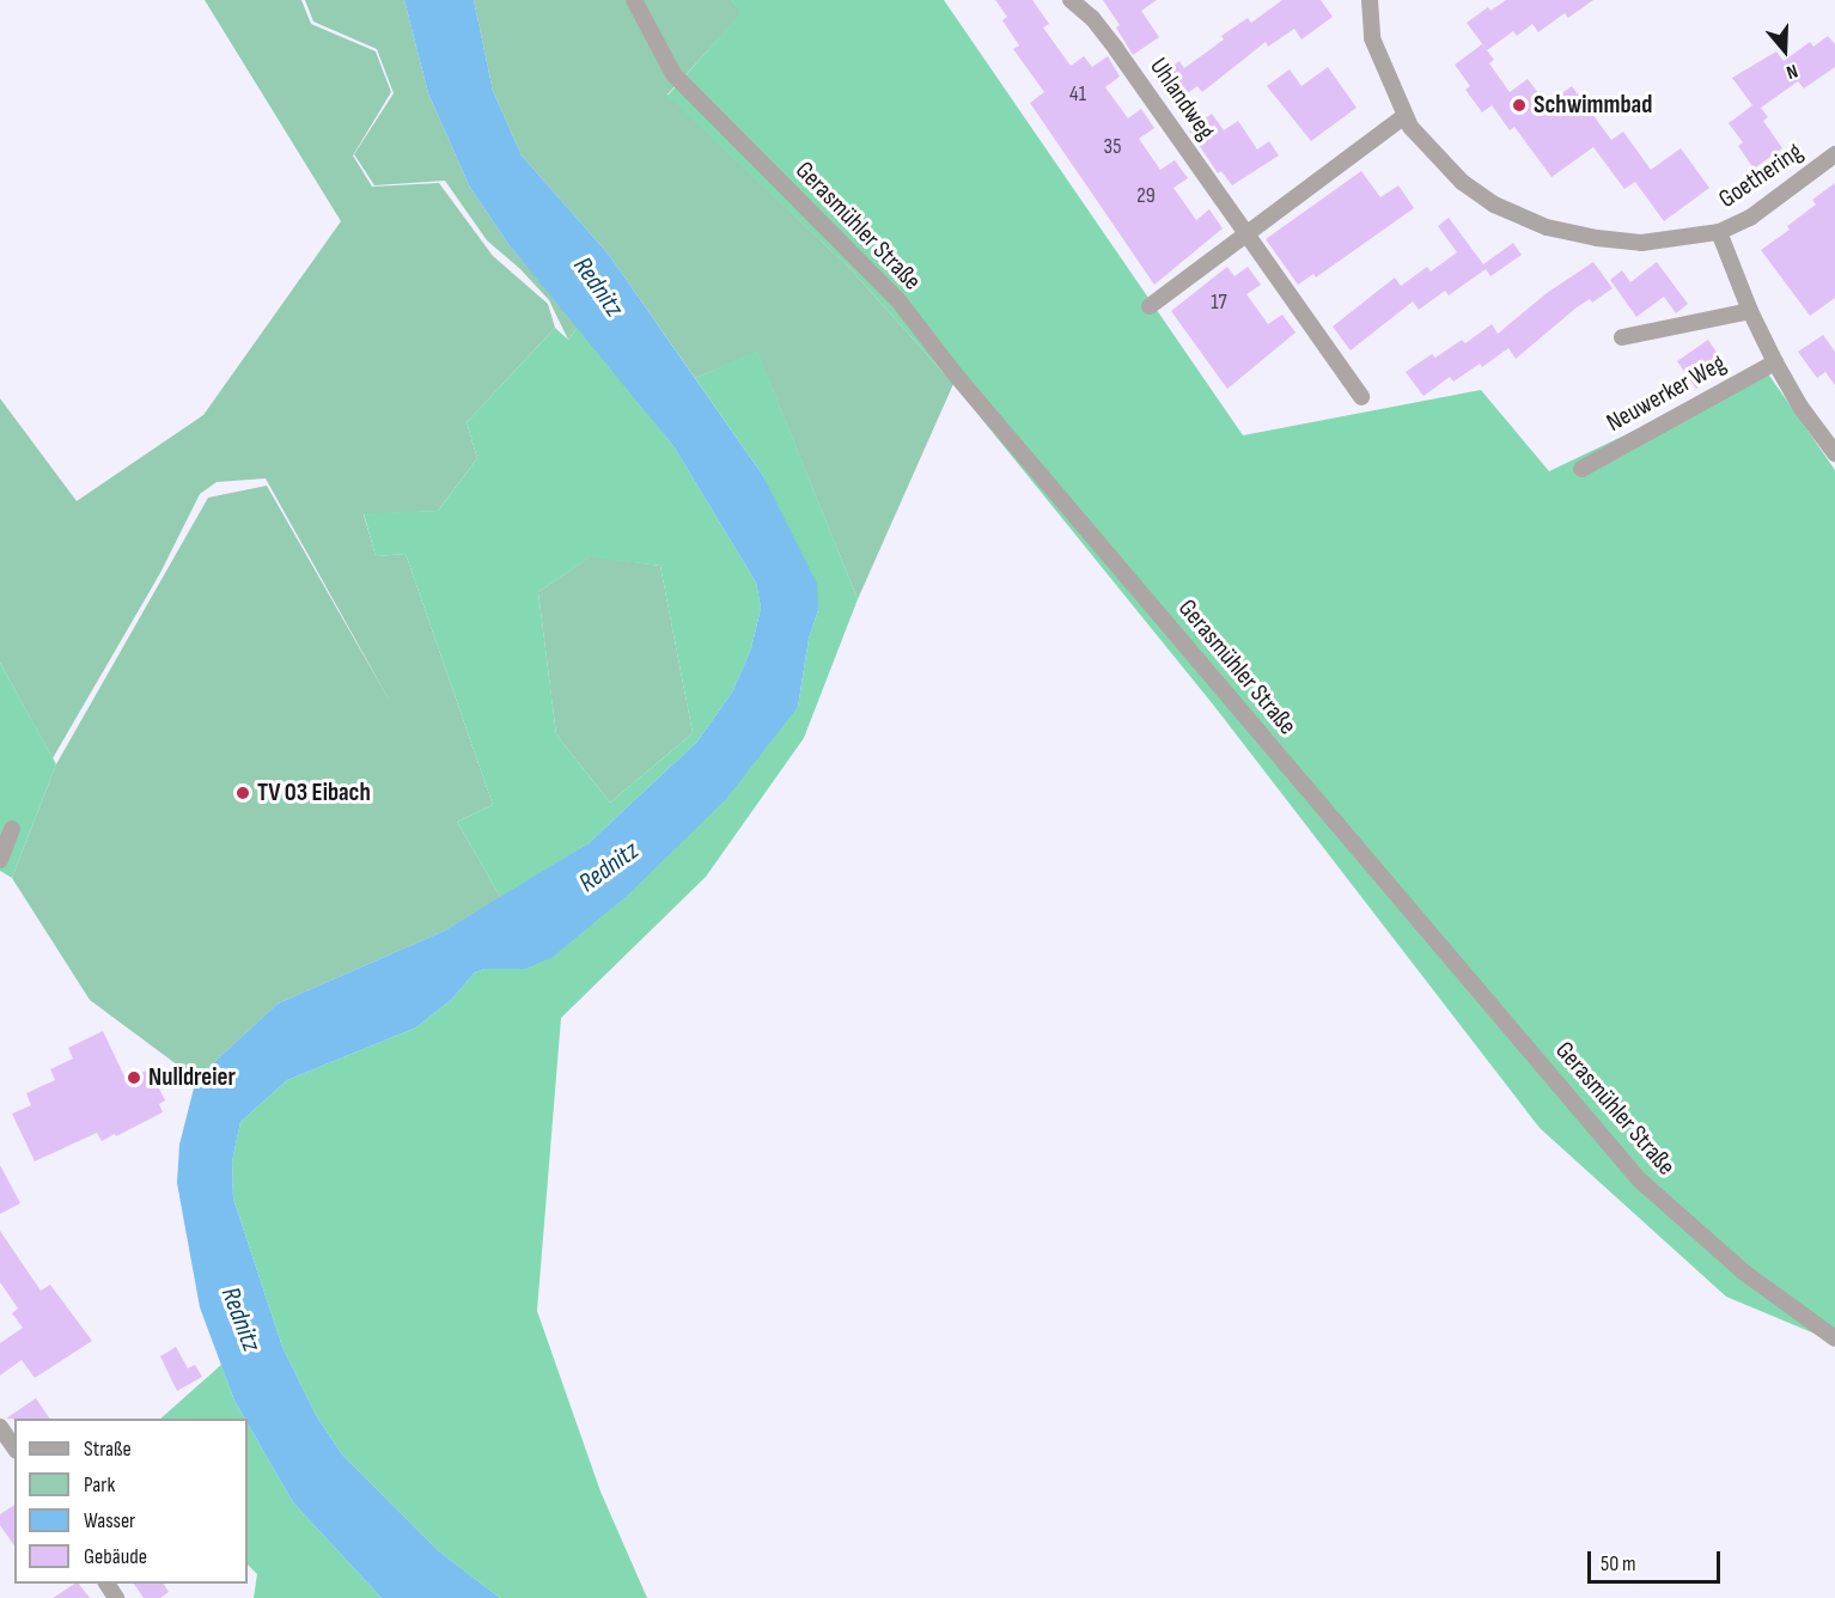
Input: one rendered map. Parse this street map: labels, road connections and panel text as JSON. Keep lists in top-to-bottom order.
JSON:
{
  "streets": {
    "street": [
      "Uhlandweg",
      "Goethering",
      "Gerasmühler Straße",
      "Neuwerker Weg"
    ]
  },
  "water": ["Rednitz"],
  "places": ["Schwimmbad", "TV 03 Eibach", "Nulldreier"],
  "house_numbers": [
    "41",
    "35",
    "29",
    "17"
  ],
  "legend": [
    "Straße",
    "Park",
    "Wasser",
    "Gebäude"
  ],
  "scale_bar": "50 m",
  "north": "bottom"
}
